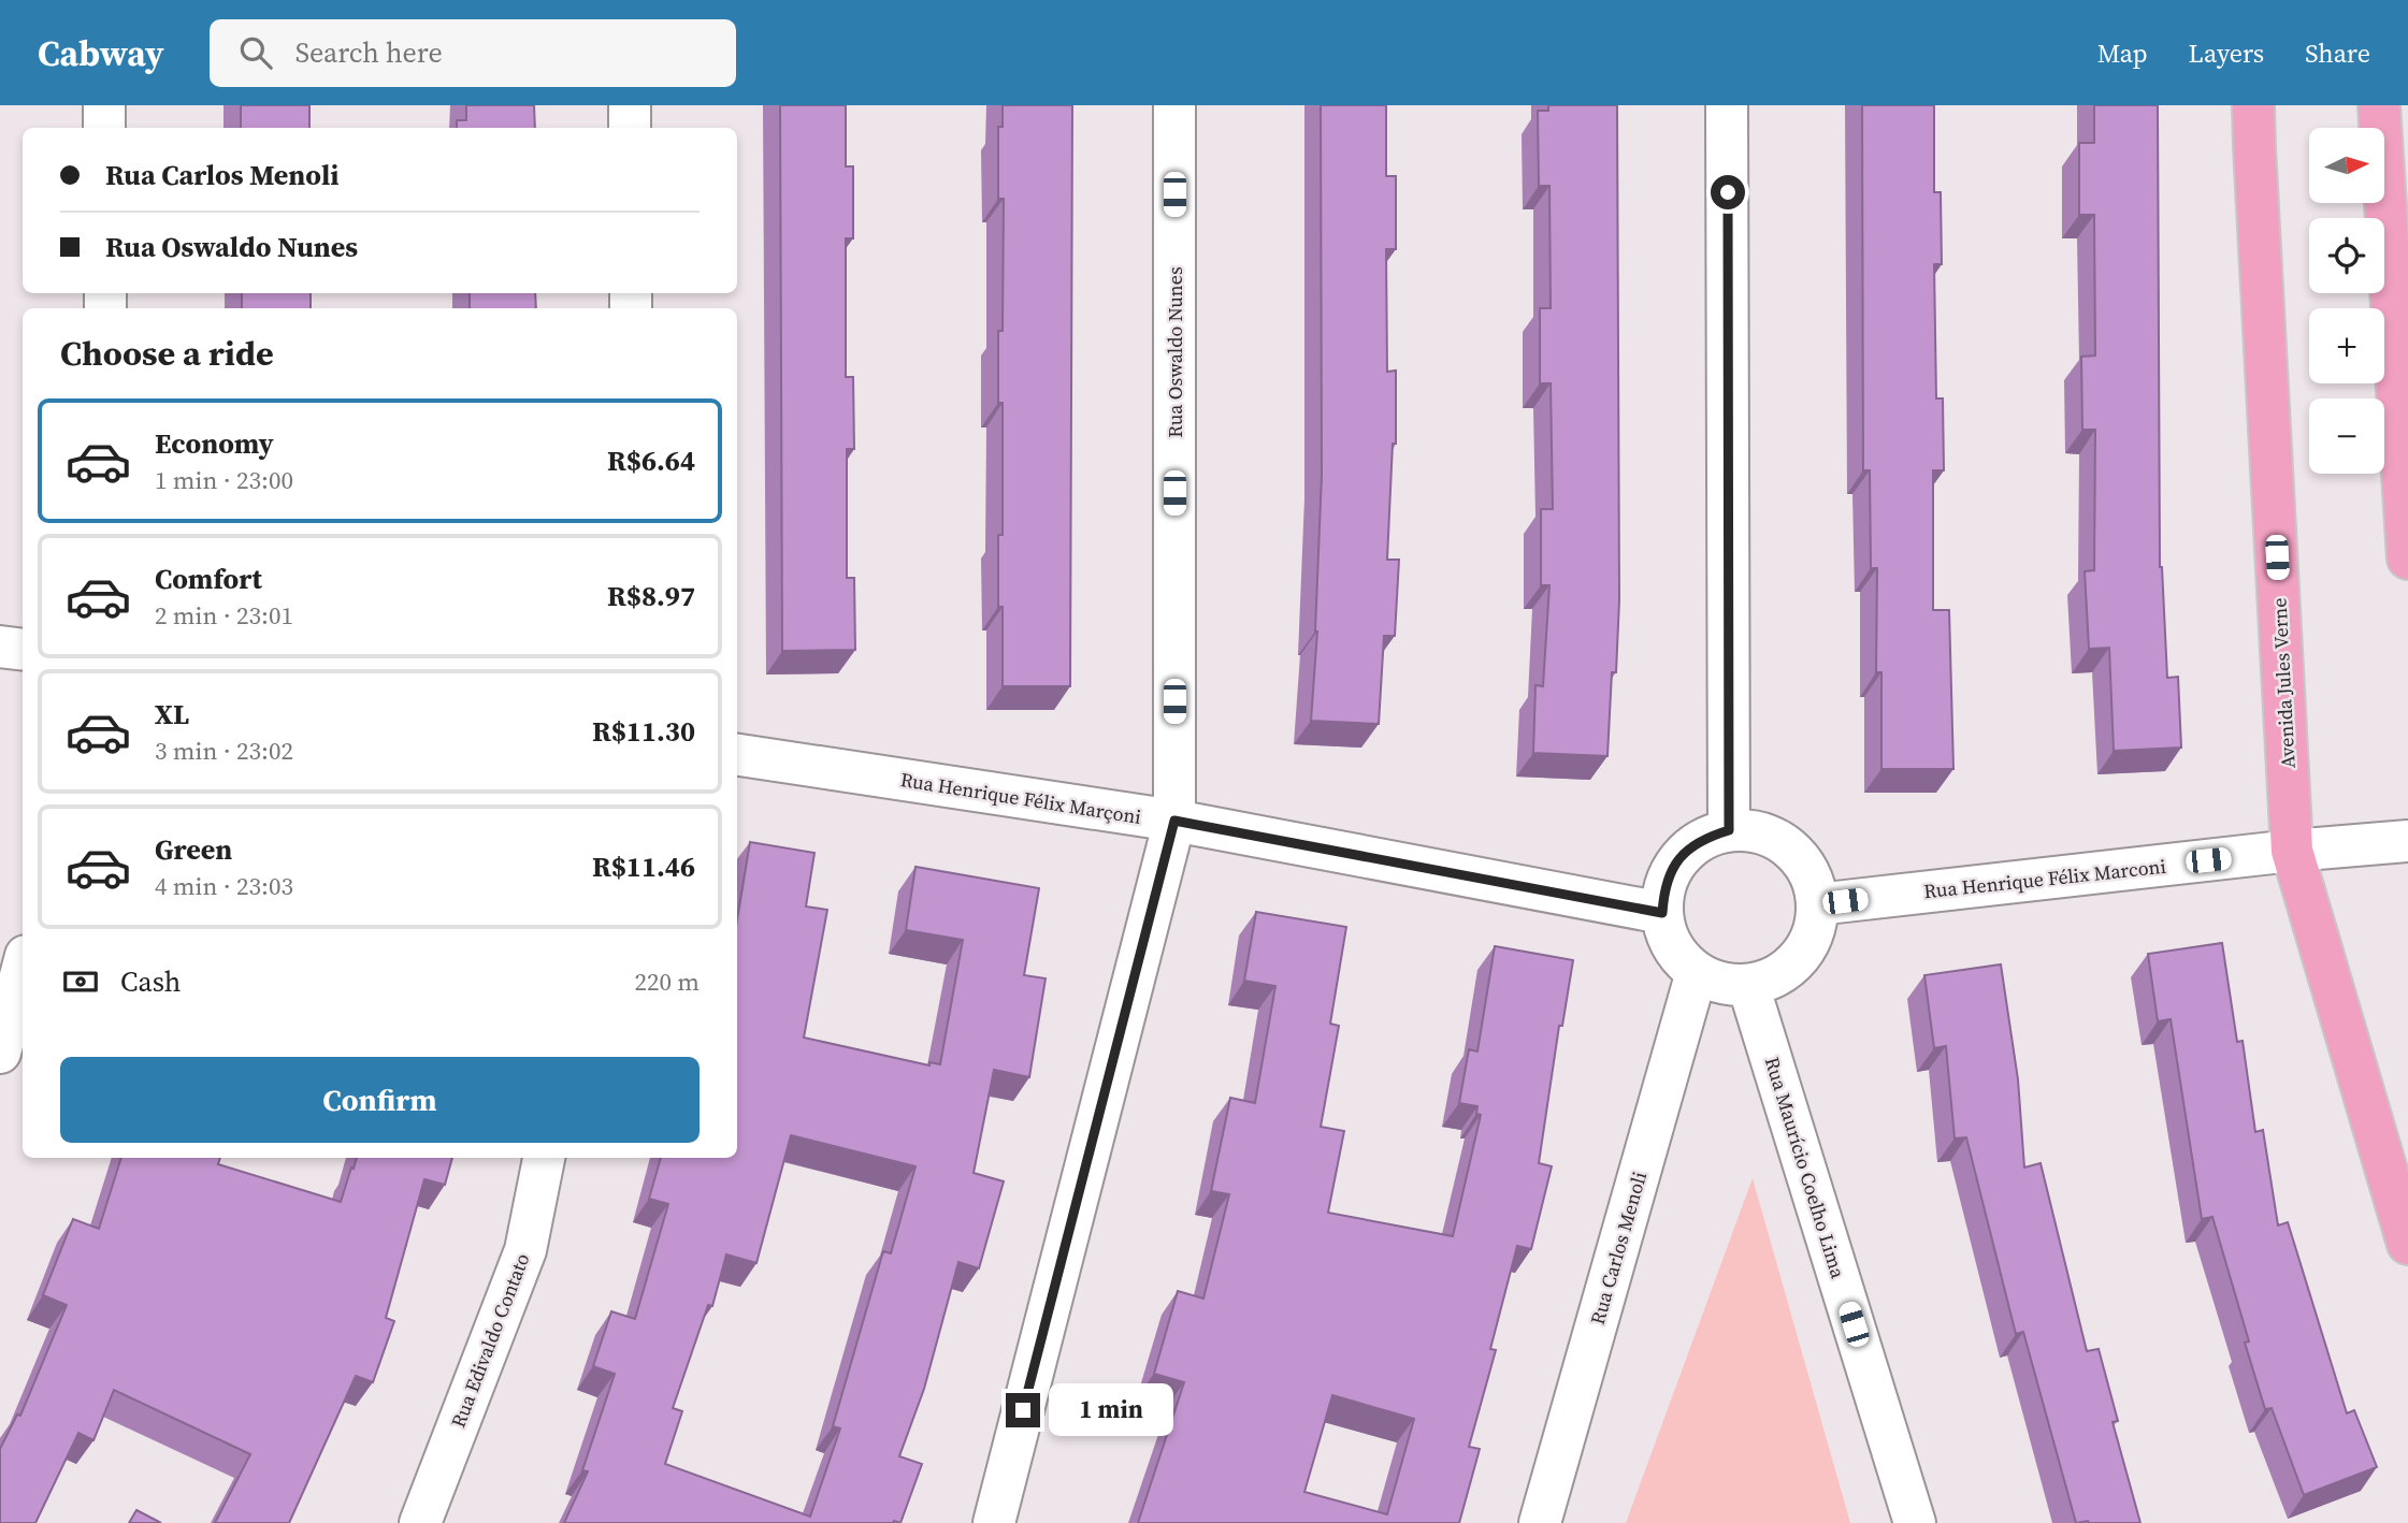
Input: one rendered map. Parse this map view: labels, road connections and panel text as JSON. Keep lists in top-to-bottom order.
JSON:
{
  "streets": {
    "main road": ["Avenida Jules Verne"],
    "street": [
      "Rua Oswaldo Nunes",
      "Rua Henrique Félix Marçoni",
      "Rua Henrique Félix Marconi",
      "Rua Maurício Coelho Lima",
      "Rua Carlos Menoli",
      "Rua Edivaldo Contato"
    ]
  },
  "crossings": [
    ["Rua Oswaldo Nunes", "Rua Henrique Félix Marçoni"],
    ["Avenida Jules Verne", "Rua Henrique Félix Marconi"],
    ["Rua Henrique Félix Marçoni", "Rua Henrique Félix Marconi"],
    ["Rua Henrique Félix Marçoni", "Rua Maurício Coelho Lima"],
    ["Rua Henrique Félix Marçoni", "Rua Carlos Menoli"],
    ["Rua Henrique Félix Marconi", "Rua Maurício Coelho Lima"],
    ["Rua Henrique Félix Marconi", "Rua Carlos Menoli"],
    ["Rua Maurício Coelho Lima", "Rua Carlos Menoli"]
  ],
  "north": "right",
  "page": {
    "header": "Cabway",
    "search": "Search here",
    "nav": ["Map", "Layers", "Share"],
    "map_buttons": ["+", "−"],
    "banner": ["Rua Carlos Menoli", "Rua Oswaldo Nunes"],
    "heading": "Choose a ride",
    "list": [
      {
        "name": "Economy",
        "note": "1 min · 23:00",
        "value": "R$6.64"
      },
      {
        "name": "Comfort",
        "note": "2 min · 23:01",
        "value": "R$8.97"
      },
      {
        "name": "XL",
        "note": "3 min · 23:02",
        "value": "R$11.30"
      },
      {
        "name": "Green",
        "note": "4 min · 23:03",
        "value": "R$11.46"
      }
    ],
    "pay": ["Cash", "220 m"],
    "buttons": "Confirm",
    "bubble": "1 min"
  }
}
